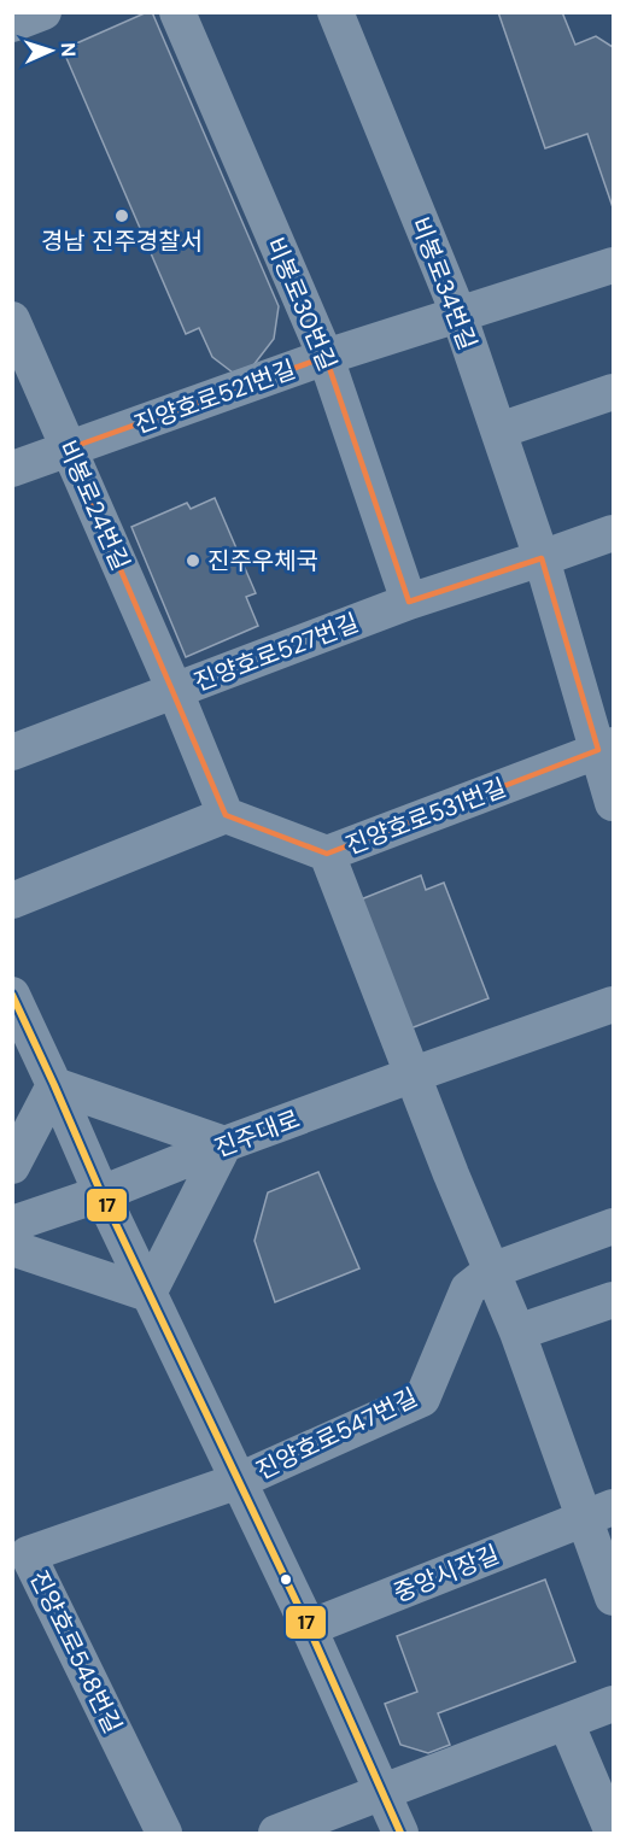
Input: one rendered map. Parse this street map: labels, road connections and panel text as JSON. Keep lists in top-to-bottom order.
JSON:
{
  "streets": {
    "street": [
      "비봉로34번길",
      "비봉로30번길",
      "진양호로521번길",
      "비봉로24번길",
      "진양호로527번길",
      "진양호로531번길",
      "진주대로",
      "진양호로547번길",
      "중앙시장길",
      "진양호로548번길"
    ]
  },
  "crossings": [
    ["비봉로34번길", "진양호로521번길"],
    ["비봉로34번길", "진양호로527번길"],
    ["비봉로34번길", "진양호로531번길"],
    ["비봉로30번길", "진양호로521번길"],
    ["비봉로30번길", "진양호로527번길"],
    ["진양호로521번길", "비봉로24번길"],
    ["비봉로24번길", "진양호로527번길"],
    ["비봉로24번길", "진양호로531번길"],
    ["진양호로547번길", "진양호로548번길"]
  ],
  "places": ["경남 진주경찰서", "진주우체국"],
  "lines": ["transit line 17"],
  "north": "right"
}
